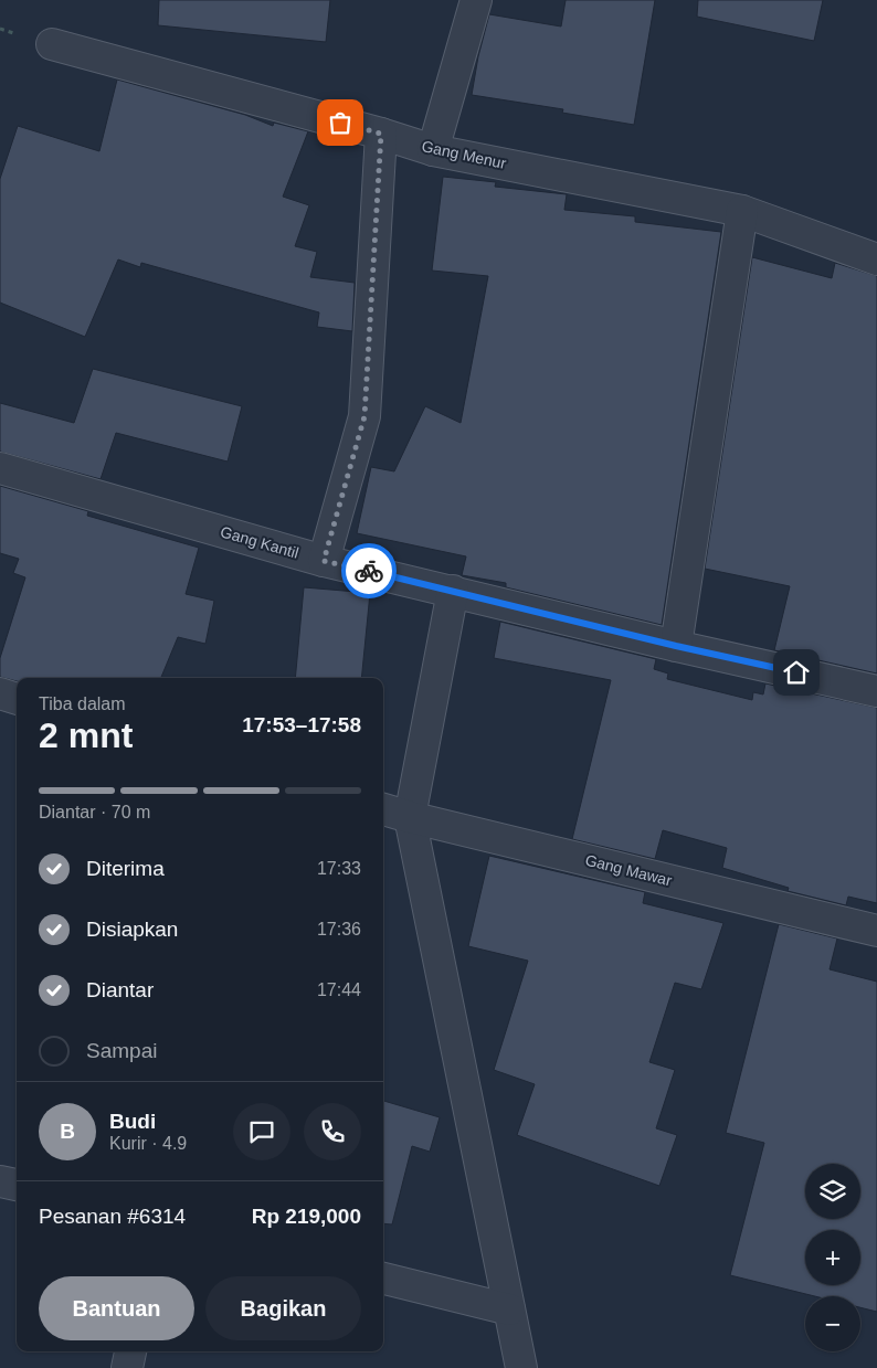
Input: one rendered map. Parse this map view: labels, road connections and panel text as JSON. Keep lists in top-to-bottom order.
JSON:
{
  "streets": {
    "street": ["Gang Menur", "Gang Kantil", "Gang Mawar"]
  },
  "page": {
    "heading": ["2 mnt", "Tiba dalam", "17:53–17:58"],
    "panel": [
      "Budi",
      "Kurir · 4.9",
      "Pesanan #6314",
      "Rp 219,000"
    ],
    "bar": "Diantar · 70 m",
    "list": [
      ["Diterima", "17:33"],
      ["Disiapkan", "17:36"],
      ["Diantar", "17:44"],
      "Sampai"
    ],
    "round": "B",
    "map_buttons": ["+", "−"],
    "buttons": ["Bantuan", "Bagikan"]
  }
}
